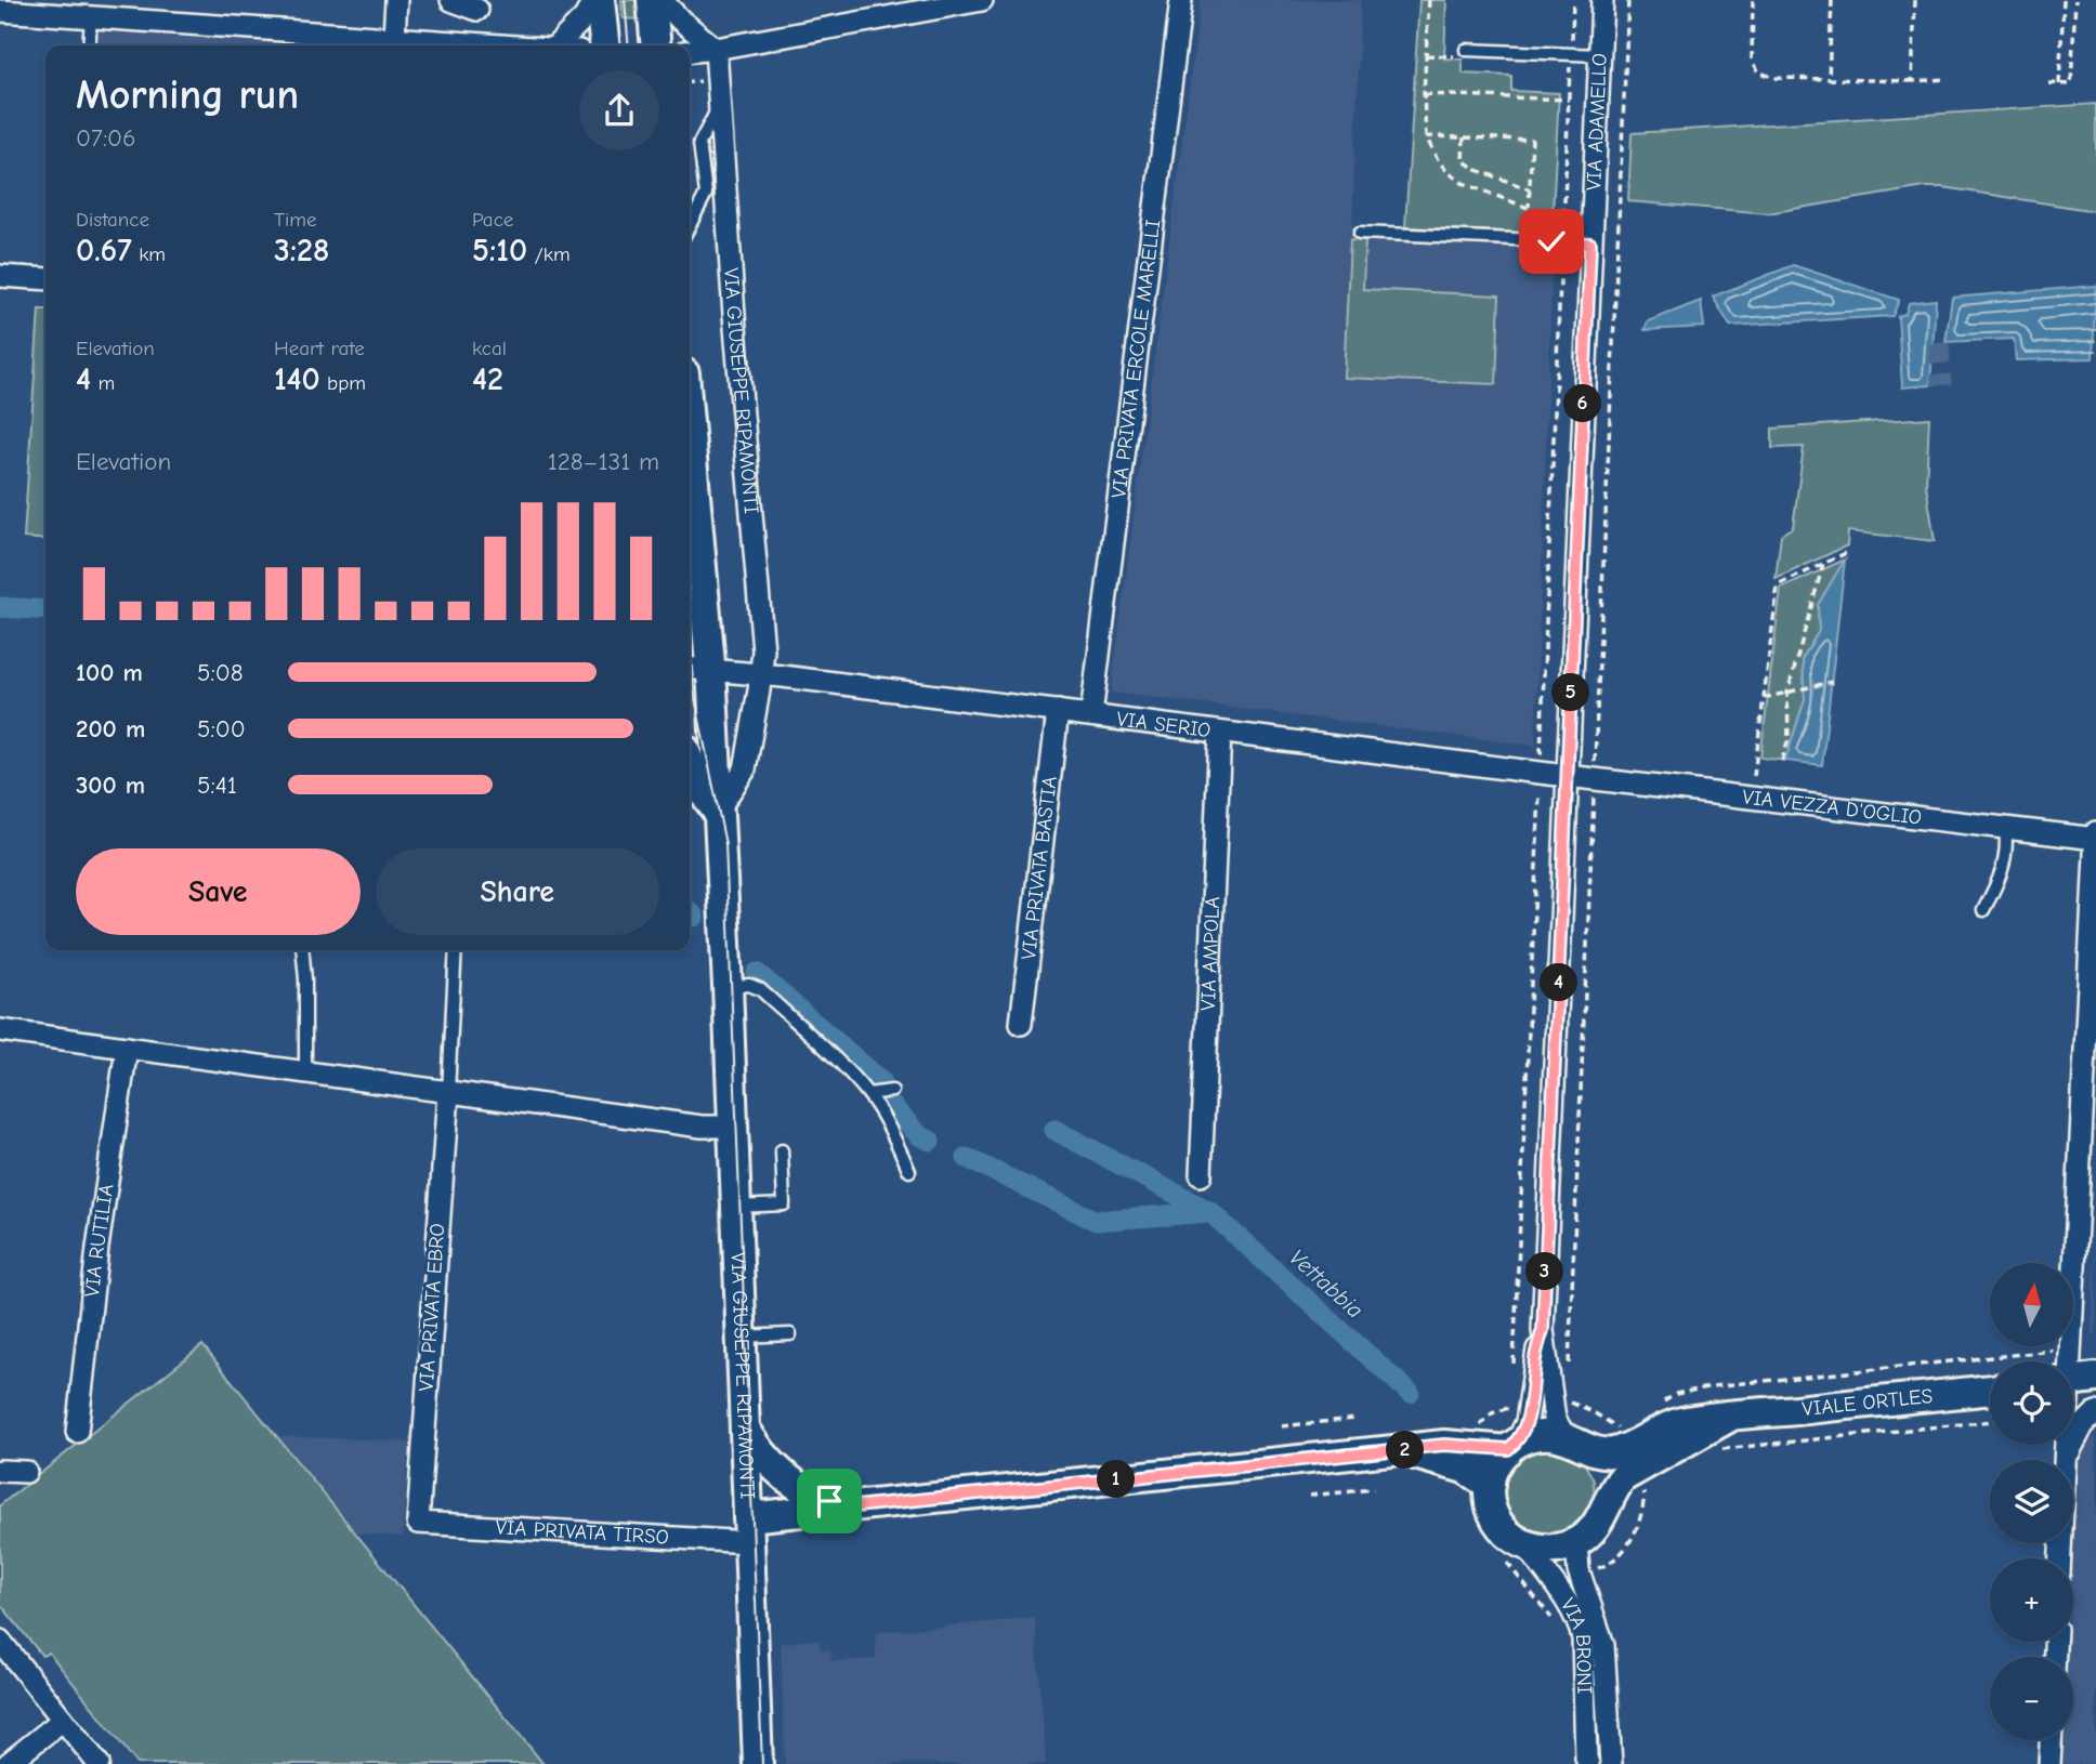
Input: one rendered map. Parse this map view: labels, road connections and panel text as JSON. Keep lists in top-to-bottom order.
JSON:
{
  "streets": {
    "street": [
      "VIA ADAMELLO",
      "VIA PRIVATA ERCOLE MARELLI",
      "VIA GIUSEPPE RIPAMONTI",
      "VIA SERIO",
      "VIA VEZZA D'OGLIO",
      "VIA PRIVATA BASTIA",
      "VIA AMPOLA",
      "VIA RUTILIA",
      "VIA PRIVATA EBRO",
      "VIALE ORTLES",
      "VIA PRIVATA TIRSO",
      "VIA BRONI"
    ]
  },
  "crossings": [
    ["VIA ADAMELLO", "VIA SERIO"],
    ["VIA ADAMELLO", "VIA VEZZA D'OGLIO"],
    ["VIA PRIVATA ERCOLE MARELLI", "VIA SERIO"],
    ["VIA GIUSEPPE RIPAMONTI", "VIA SERIO"],
    ["VIA GIUSEPPE RIPAMONTI", "VIALE ORTLES"],
    ["VIA GIUSEPPE RIPAMONTI", "VIA PRIVATA TIRSO"],
    ["VIA SERIO", "VIA VEZZA D'OGLIO"],
    ["VIA SERIO", "VIA PRIVATA BASTIA"],
    ["VIA SERIO", "VIA AMPOLA"],
    ["VIA PRIVATA EBRO", "VIA PRIVATA TIRSO"],
    ["VIALE ORTLES", "VIA PRIVATA TIRSO"],
    ["VIALE ORTLES", "VIA BRONI"]
  ],
  "water": ["Vettabbia"],
  "north": "top",
  "page": {
    "heading": ["Morning run", "07:06"],
    "stats": [
      ["Distance", "0.67 km"],
      ["Time", "3:28"],
      ["Pace", "5:10 /km"],
      ["Elevation", "4 m"],
      ["Heart rate", "140 bpm"],
      ["kcal", "42"]
    ],
    "pins": [
      "6",
      "5",
      "4",
      "3",
      "2",
      "1"
    ],
    "chart": ["Elevation", "128–131 m"],
    "list": [
      {
        "name": "100 m",
        "note": "5:08"
      },
      {
        "name": "200 m",
        "note": "5:00"
      },
      {
        "name": "300 m",
        "note": "5:41"
      }
    ],
    "buttons": ["Save", "Share"],
    "map_buttons": ["+", "−"]
  }
}
